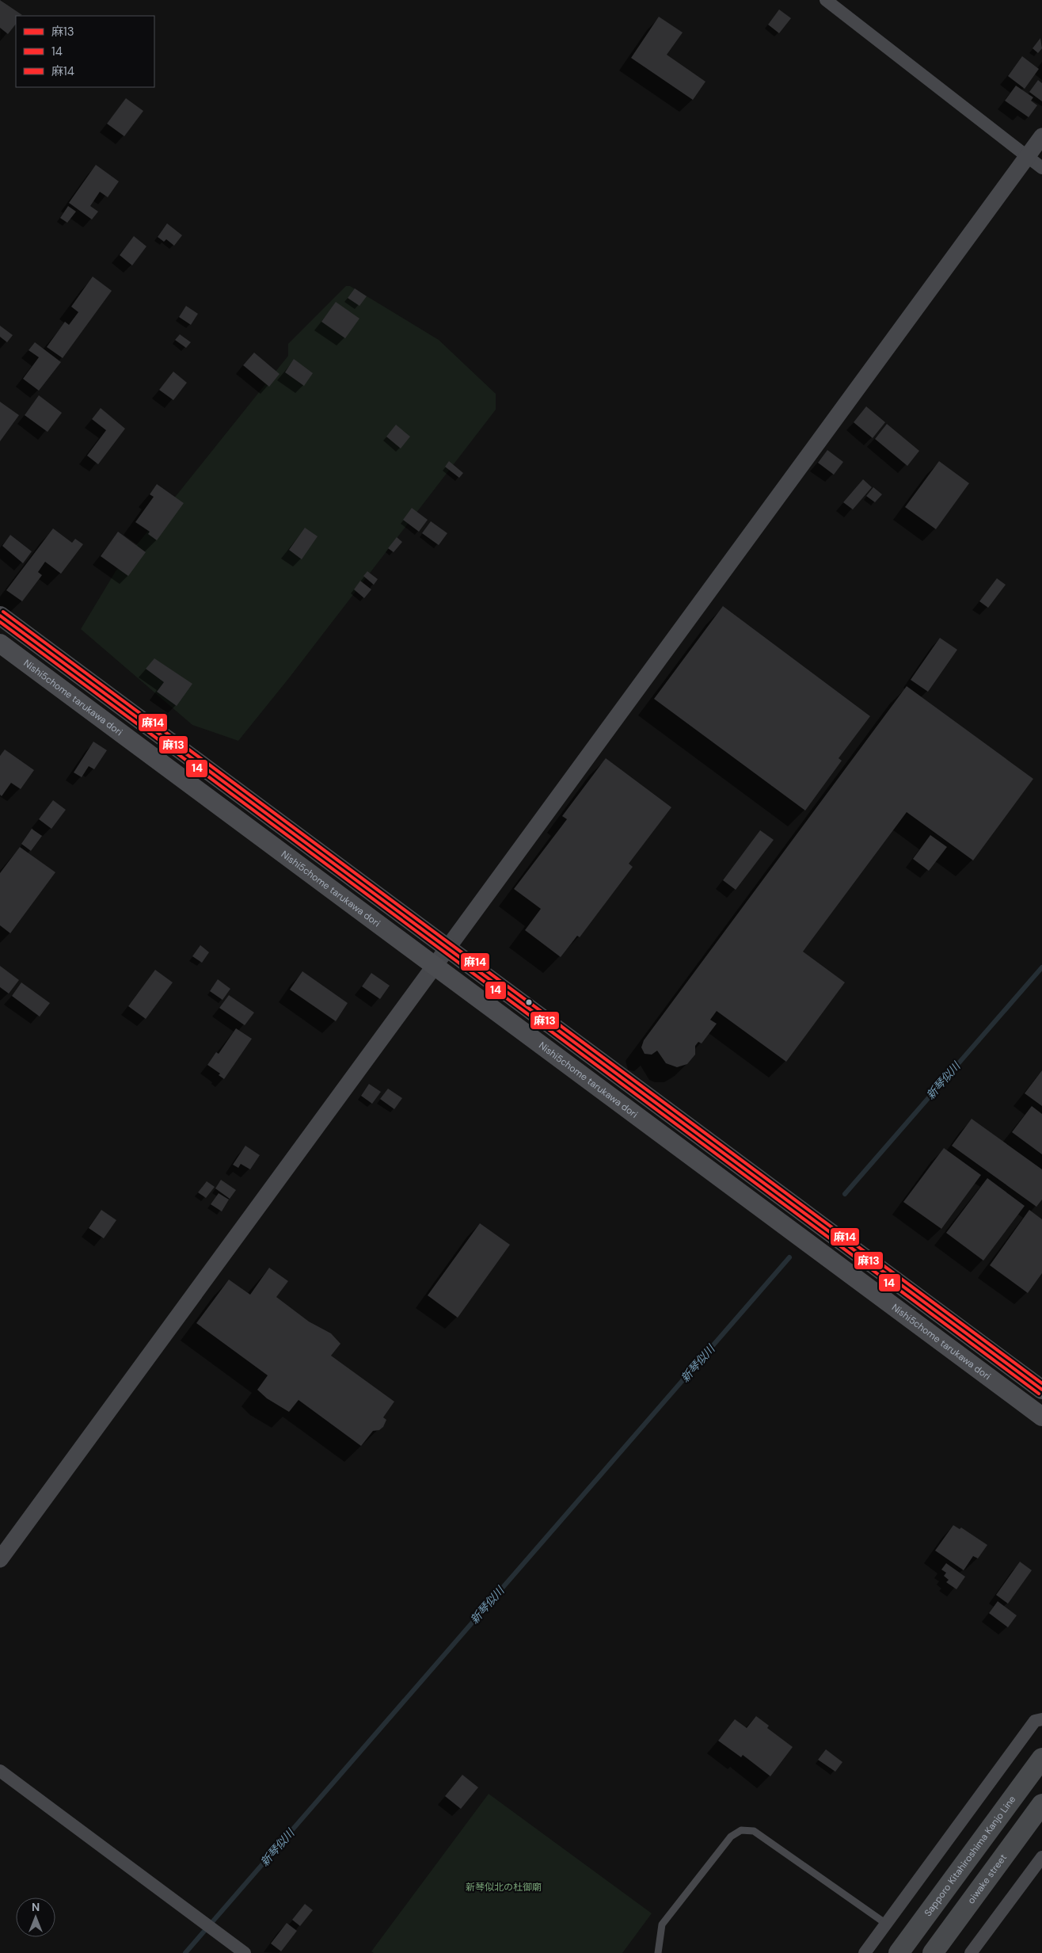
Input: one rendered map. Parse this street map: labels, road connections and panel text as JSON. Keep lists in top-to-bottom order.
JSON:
{
  "streets": {
    "main road": ["Nishi5chome tarukawa dori", "Sapporo Kitahiroshima Kanjo Line", "oiwake street"]
  },
  "water": ["新琴似川"],
  "parks": ["新琴似北の杜御廟"],
  "lines": ["transit line 麻14", "transit line 麻13", "transit line 14"],
  "legend": ["麻13", "14", "麻14"],
  "north": "top"
}
